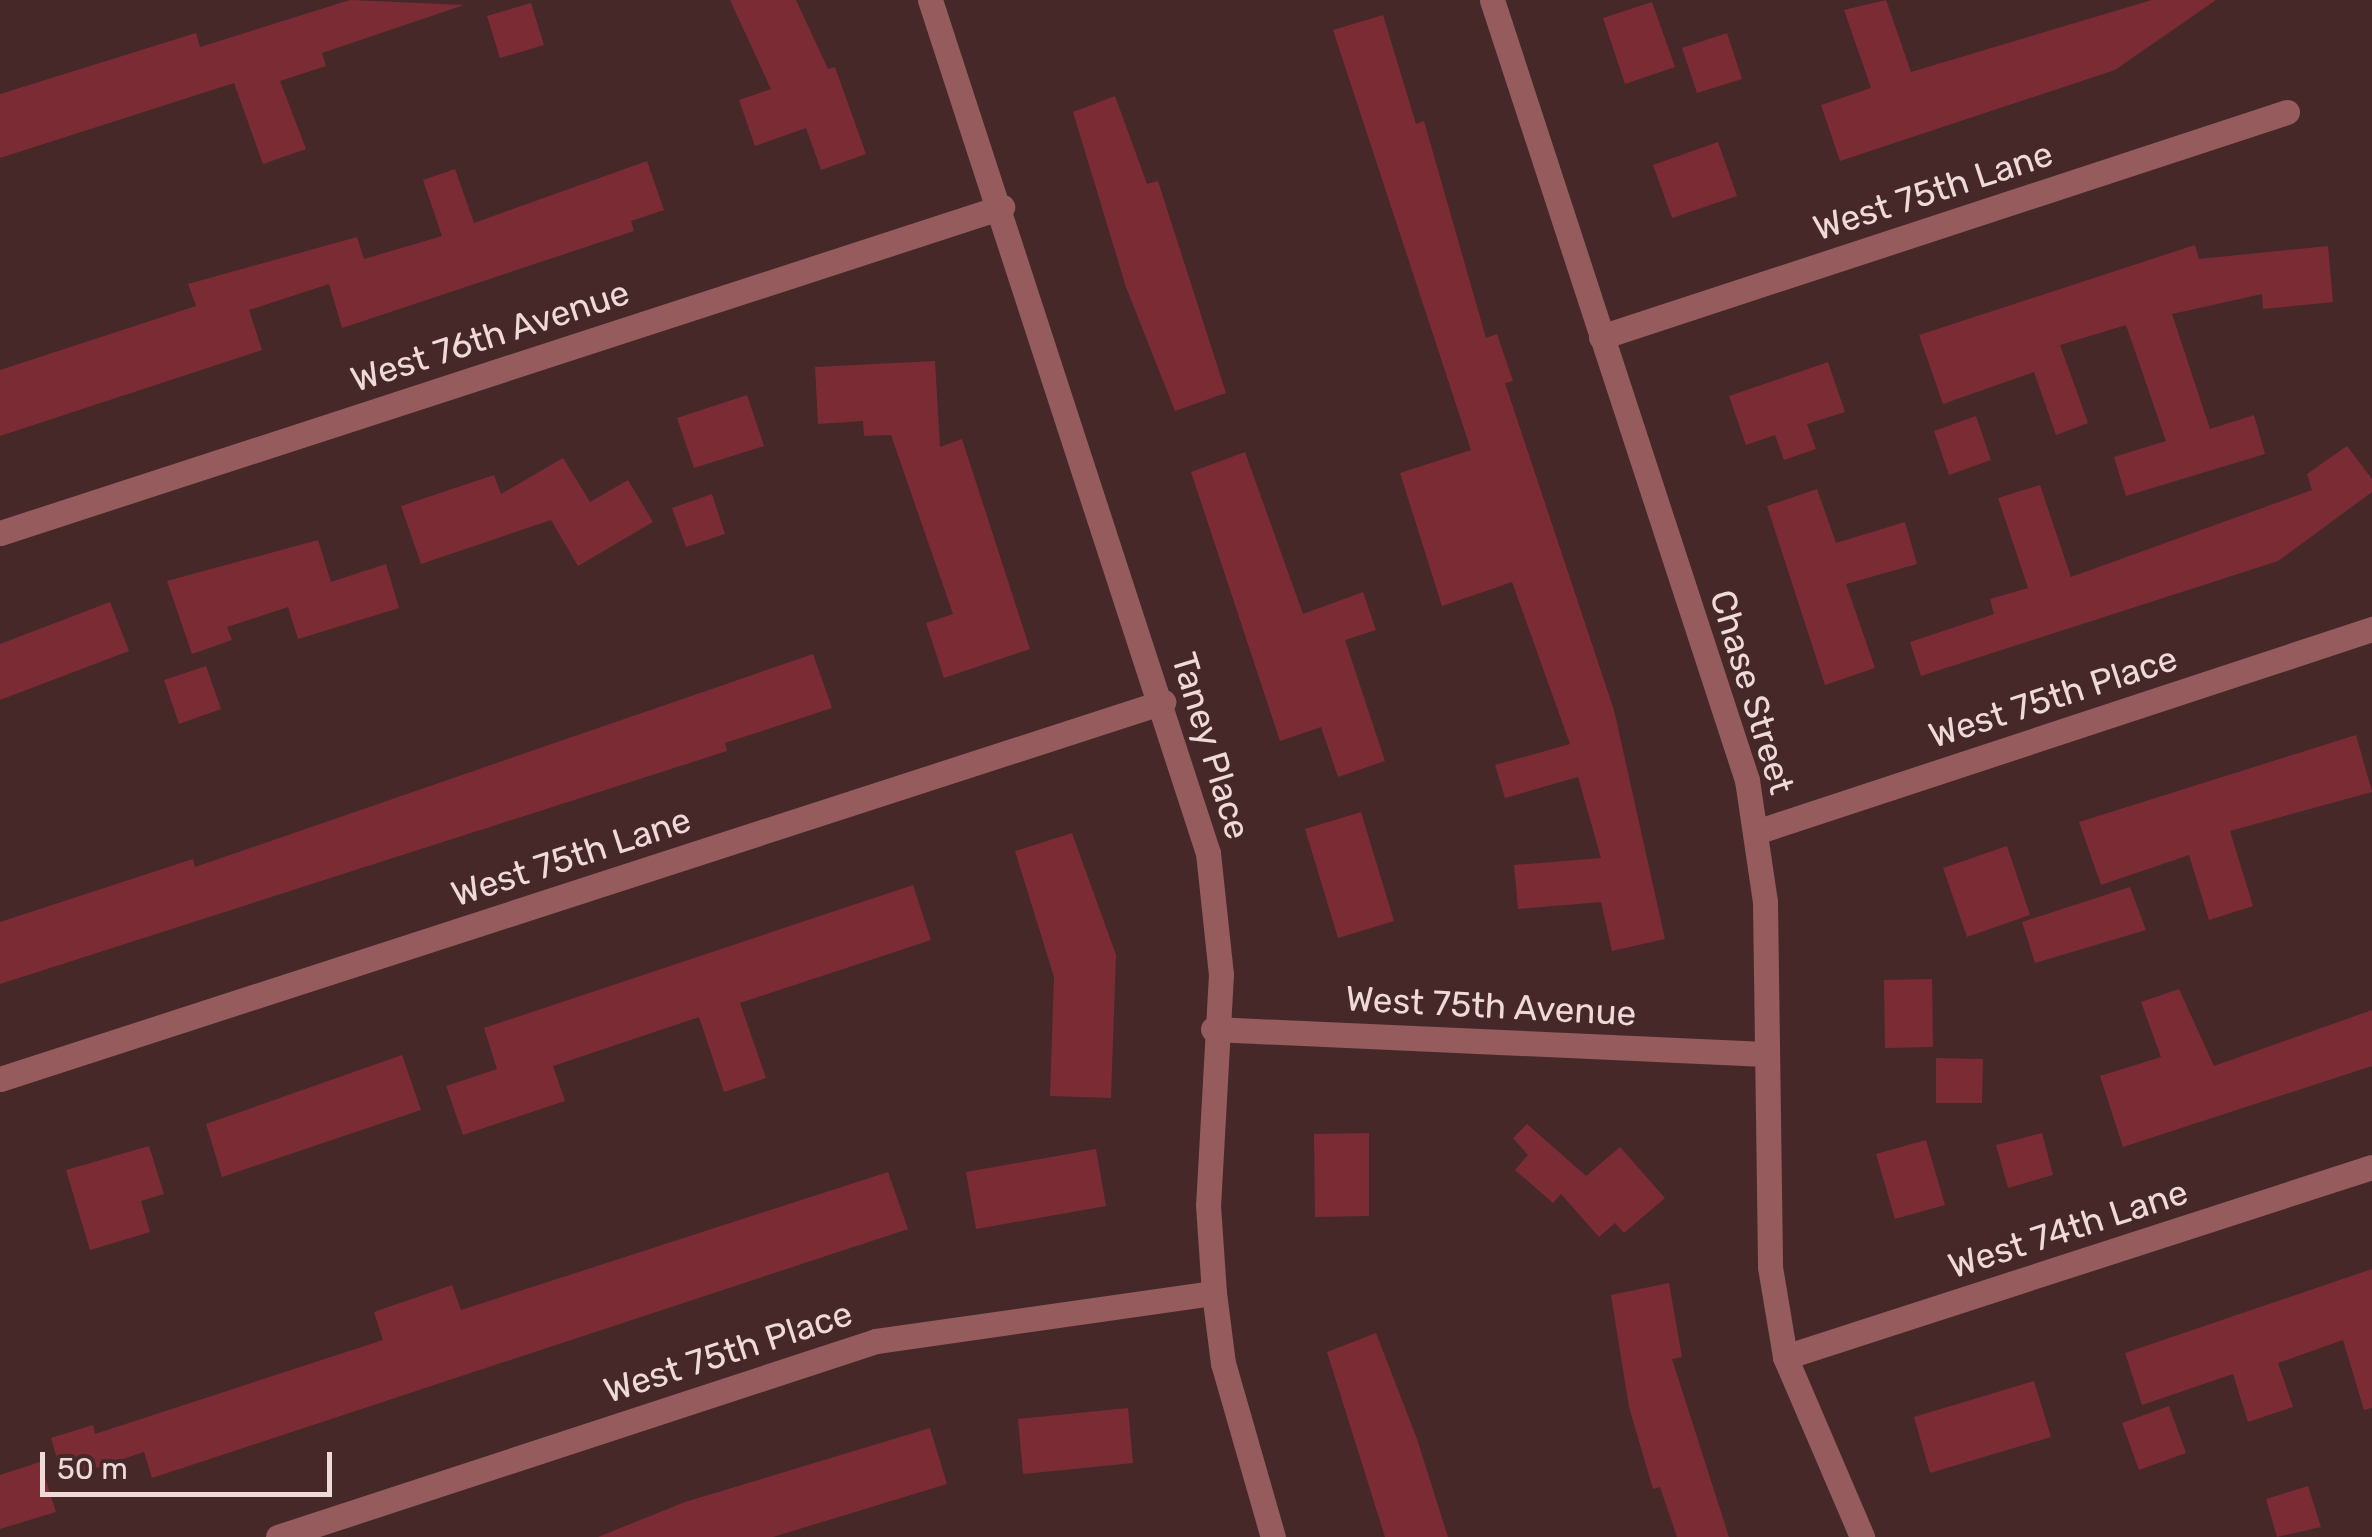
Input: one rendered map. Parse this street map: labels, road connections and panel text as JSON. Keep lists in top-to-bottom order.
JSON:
{
  "streets": {
    "street": [
      "West 75th Lane",
      "West 76th Avenue",
      "Chase Street",
      "West 75th Place",
      "Taney Place",
      "West 75th Avenue",
      "West 74th Lane"
    ]
  },
  "crossings": [
    ["West 75th Lane", "Chase Street"],
    ["West 75th Lane", "Taney Place"],
    ["West 76th Avenue", "Taney Place"],
    ["Chase Street", "West 75th Place"],
    ["Chase Street", "West 75th Avenue"],
    ["Chase Street", "West 74th Lane"],
    ["West 75th Place", "Taney Place"],
    ["Taney Place", "West 75th Avenue"]
  ],
  "scale_bar": "50 m"
}
